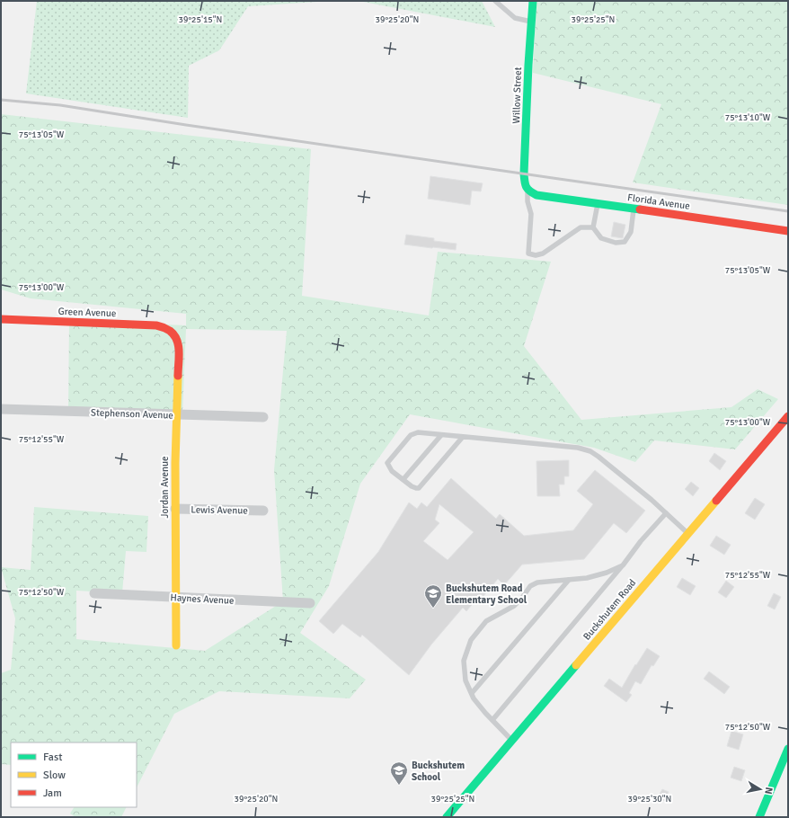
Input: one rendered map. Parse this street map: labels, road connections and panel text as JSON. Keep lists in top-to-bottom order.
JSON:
{
  "streets": {
    "main road": [
      "Willow Street",
      "Florida Avenue",
      "Green Avenue",
      "Jordan Avenue",
      "Buckshutem Road"
    ],
    "street": ["Stephenson Avenue", "Lewis Avenue", "Haynes Avenue"]
  },
  "crossings": [
    ["Willow Street", "Florida Avenue"],
    ["Green Avenue", "Jordan Avenue"],
    ["Stephenson Avenue", "Jordan Avenue"],
    ["Jordan Avenue", "Lewis Avenue"],
    ["Jordan Avenue", "Haynes Avenue"]
  ],
  "places": {
    "school or university": ["Buckshutem Road Elementary School", "Buckshutem School"]
  },
  "legend": ["Fast", "Slow", "Jam"],
  "north": "right",
  "coordinates": [
    "39°25'15\"N",
    "39°25'20\"N",
    "39°25'25\"N",
    "75°13'10\"W",
    "75°13'05\"W",
    "75°13'00\"W",
    "75°12'55\"W",
    "75°12'50\"W",
    "39°25'30\"N"
  ]
}
